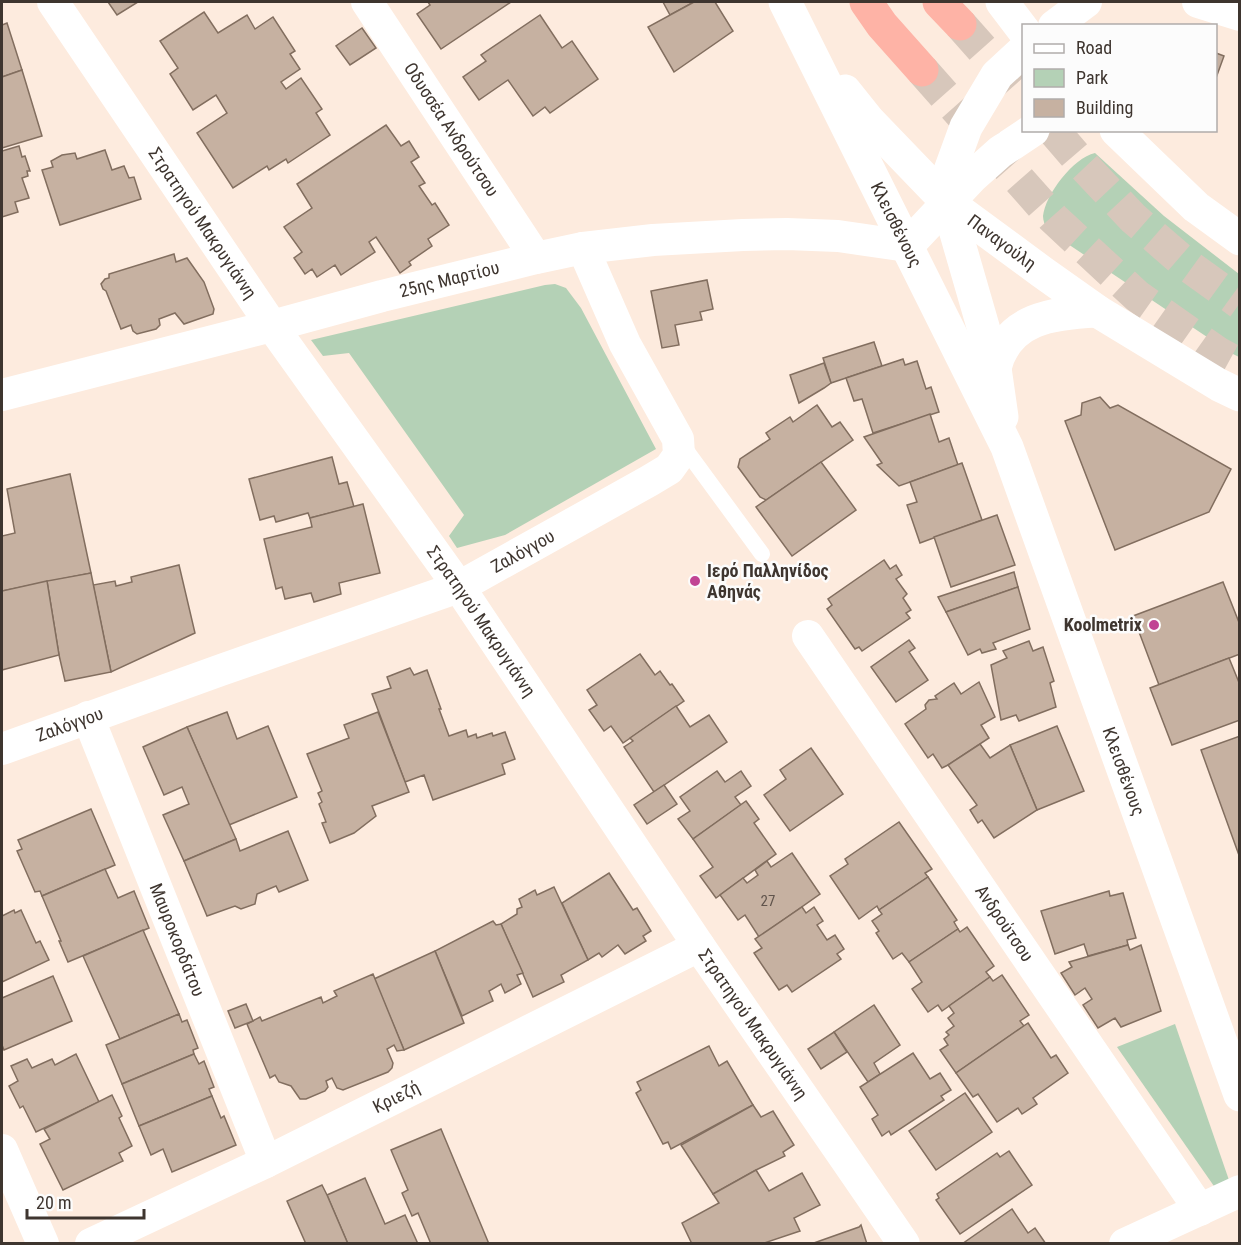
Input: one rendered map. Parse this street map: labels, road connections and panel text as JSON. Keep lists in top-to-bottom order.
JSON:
{
  "streets": {
    "main road": ["Κλεισθένους", "Παναγούλη"],
    "street": [
      "Οδυσσέα Ανδρούτσου",
      "Στρατηγού Μακρυγιάννη",
      "25ης Μαρτίου",
      "Ζαλόγγου",
      "Ανδρούτσου",
      "Μαυροκορδάτου",
      "Κριεζή"
    ]
  },
  "crossings": [
    ["Οδυσσέα Ανδρούτσου", "25ης Μαρτίου"],
    ["Στρατηγού Μακρυγιάννη", "25ης Μαρτίου"],
    ["Στρατηγού Μακρυγιάννη", "Ζαλόγγου"],
    ["Στρατηγού Μακρυγιάννη", "Κριεζή"],
    ["Κλεισθένους", "Παναγούλη"],
    ["Κλεισθένους", "25ης Μαρτίου"],
    ["Ζαλόγγου", "Μαυροκορδάτου"],
    ["Μαυροκορδάτου", "Κριεζή"]
  ],
  "places": ["Ιερό Παλληνίδος Αθηνάς", "Koolmetrix"],
  "house_numbers": ["27"],
  "legend": ["Road", "Park", "Building"],
  "scale_bar": "20 m"
}
